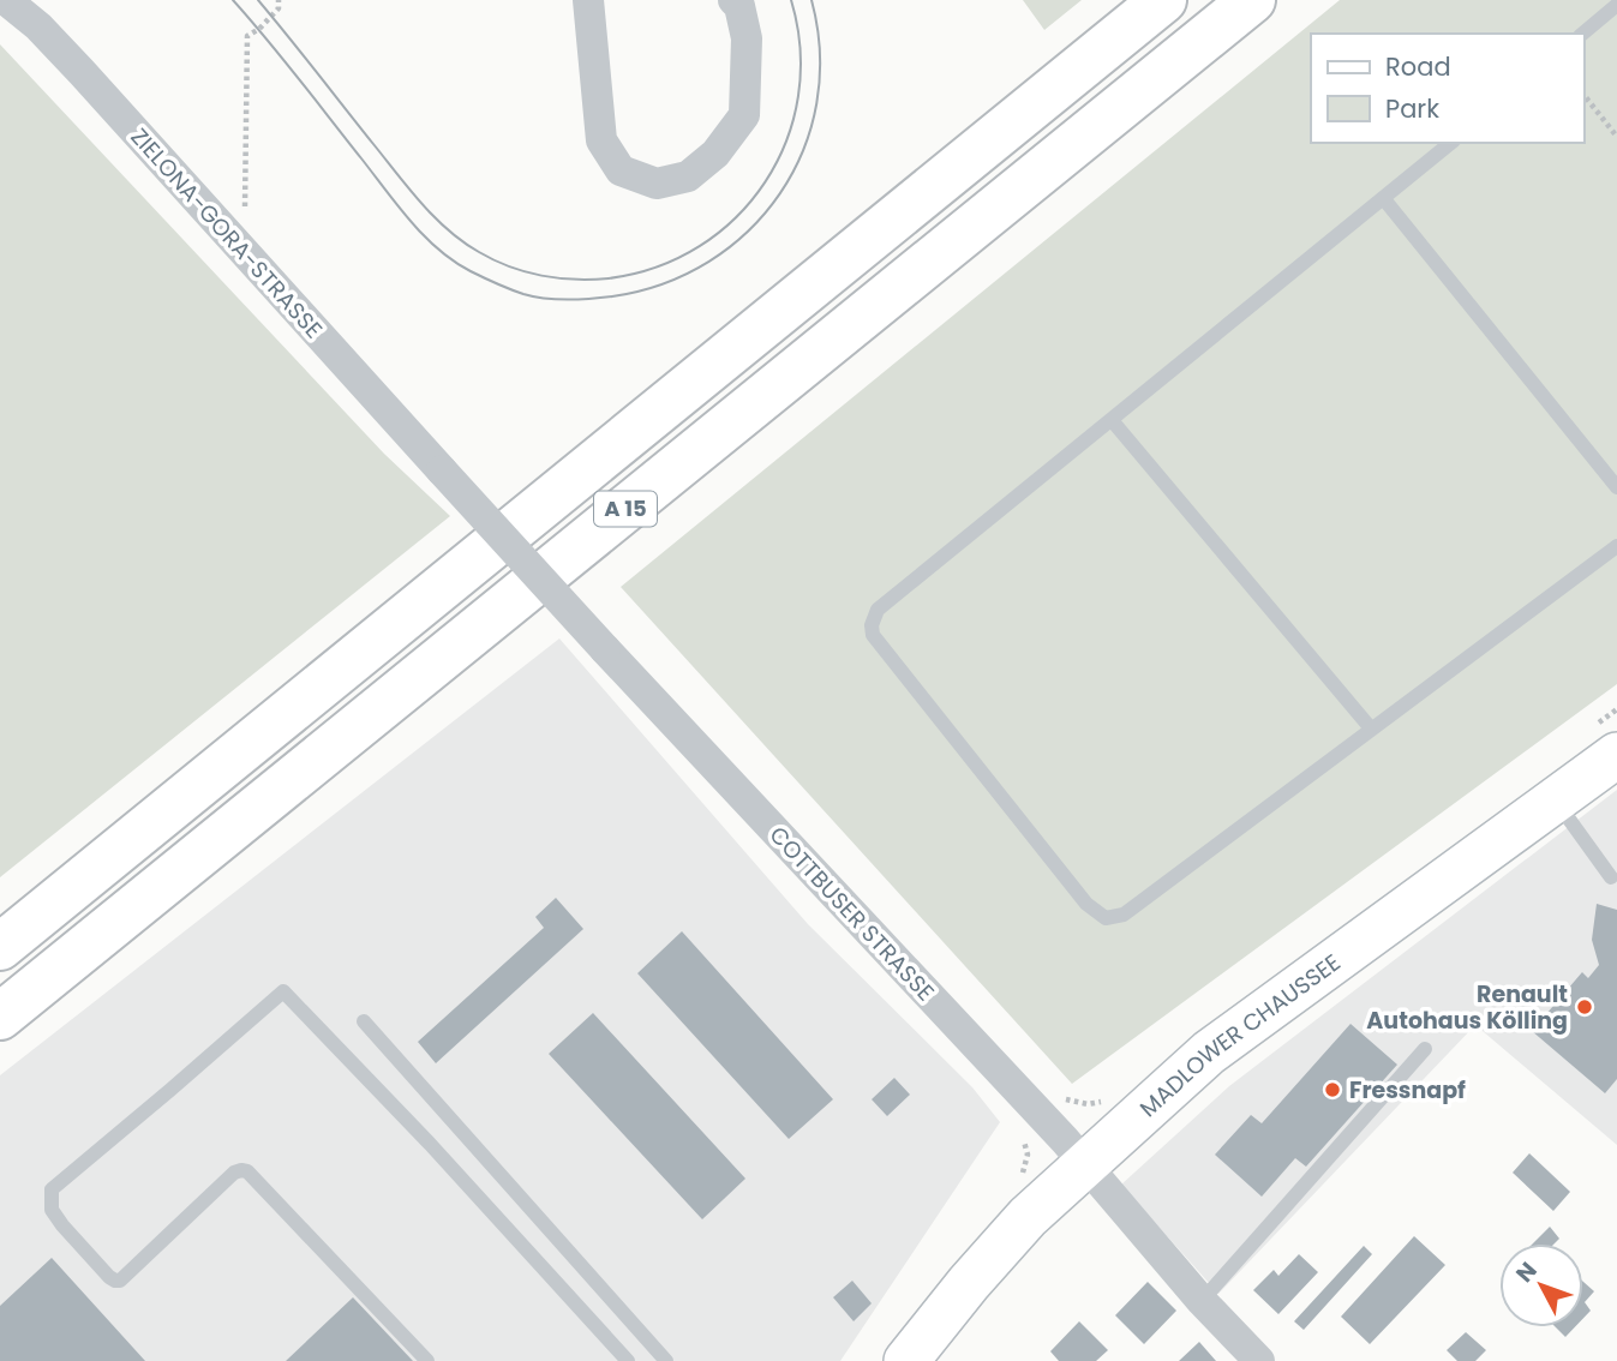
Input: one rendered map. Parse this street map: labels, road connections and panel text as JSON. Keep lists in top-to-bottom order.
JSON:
{
  "streets": {
    "highway": ["A 15"],
    "main road": ["MADLOWER CHAUSSEE"],
    "street": ["ZIELONA-GORA-STRASSE", "COTTBUSER STRASSE"]
  },
  "crossings": [
    ["ZIELONA-GORA-STRASSE", "COTTBUSER STRASSE"],
    ["COTTBUSER STRASSE", "MADLOWER CHAUSSEE"]
  ],
  "places": ["Renault Autohaus Kölling", "Fressnapf"],
  "legend": ["Road", "Park"],
  "north": "top left"
}
